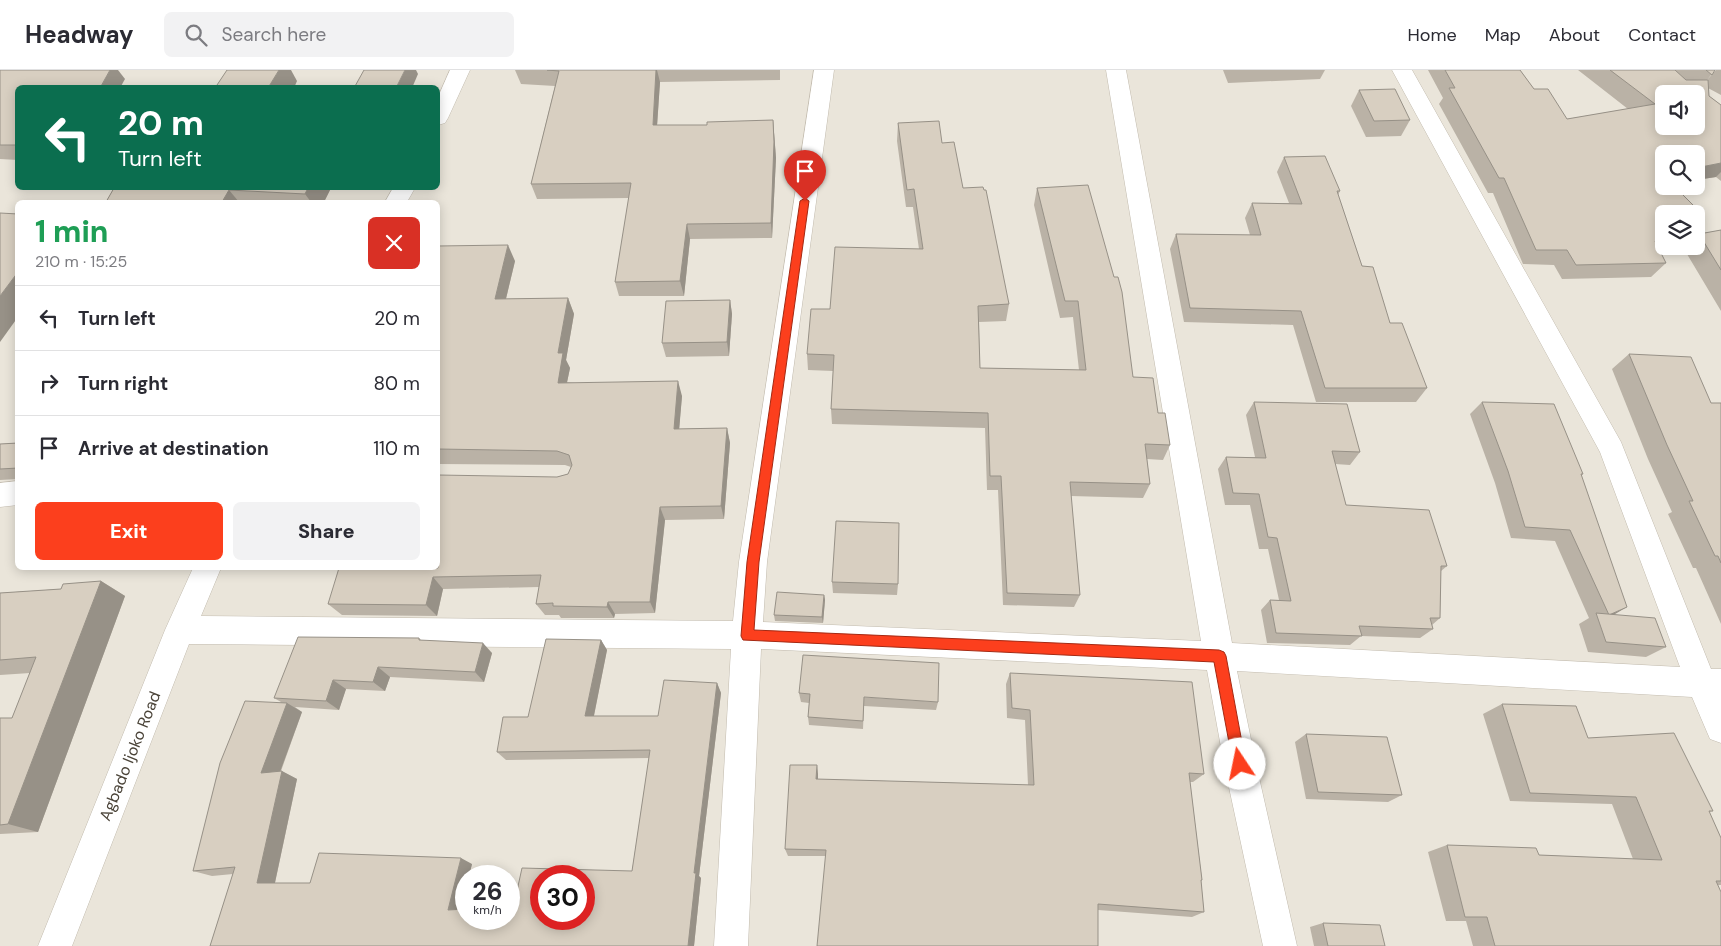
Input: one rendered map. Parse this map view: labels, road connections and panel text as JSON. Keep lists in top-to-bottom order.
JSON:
{
  "streets": {
    "street": ["Agbado Ijoko Road"]
  },
  "page": {
    "header": "Headway",
    "search": "Search here",
    "nav": [
      "Home",
      "Map",
      "About",
      "Contact"
    ],
    "turn": ["20 m", "Turn left"],
    "heading": ["1 min", "210 m · 15:25"],
    "list": [
      {
        "name": "Turn left",
        "value": "20 m"
      },
      {
        "name": "Turn right",
        "value": "80 m"
      },
      {
        "name": "Arrive at destination",
        "value": "110 m"
      }
    ],
    "buttons": ["Exit", "Share"],
    "speed": "26 km/h",
    "limit": "30"
  }
}
